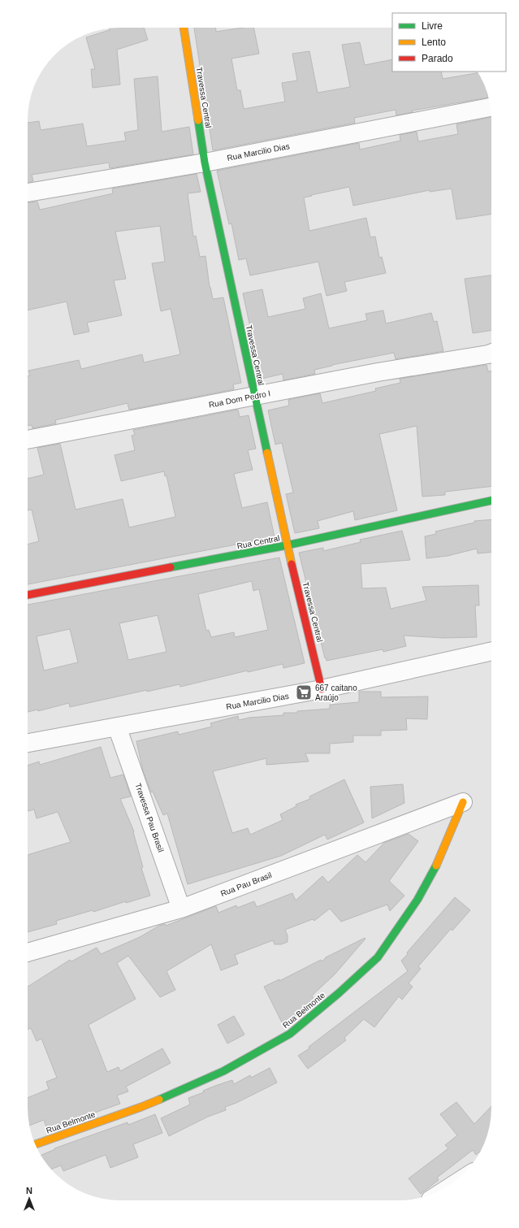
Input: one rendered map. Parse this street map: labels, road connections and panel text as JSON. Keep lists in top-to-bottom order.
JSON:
{
  "streets": {
    "street": [
      "Travessa Central",
      "Rua Marcilio Dias",
      "Rua Dom Pedro I",
      "Rua Central",
      "Travessa Pau Brasil",
      "Rua Pau Brasil",
      "Rua Belmonte"
    ]
  },
  "crossings": [
    ["Travessa Central", "Rua Marcilio Dias"],
    ["Travessa Central", "Rua Dom Pedro I"],
    ["Travessa Central", "Rua Central"],
    ["Rua Marcilio Dias", "Travessa Pau Brasil"],
    ["Travessa Pau Brasil", "Rua Pau Brasil"],
    ["Rua Pau Brasil", "Rua Belmonte"]
  ],
  "places": {
    "supermarket": ["667 caitano Araújo"]
  },
  "legend": ["Livre", "Lento", "Parado"],
  "north": "top"
}
